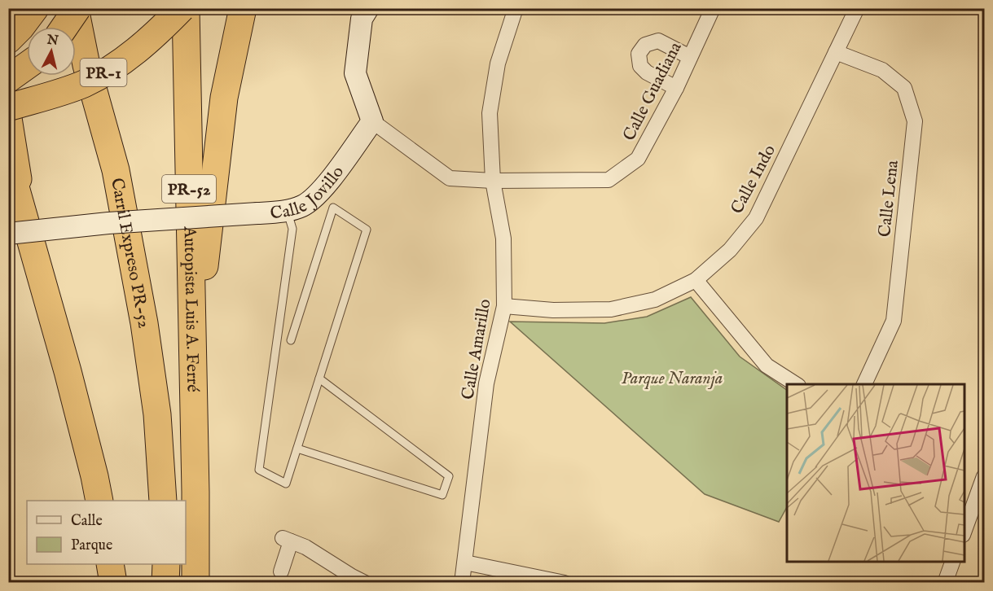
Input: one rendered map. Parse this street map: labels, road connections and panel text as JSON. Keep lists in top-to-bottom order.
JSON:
{
  "streets": {
    "highway": [
      "PR-1",
      "PR-52",
      "Carril Expreso PR-52",
      "Autopista Luis A. Ferré"
    ],
    "street": [
      "Calle Guadiana",
      "Calle Indo",
      "Calle Jovillo",
      "Calle Lena",
      "Calle Amarillo"
    ]
  },
  "crossings": [
    ["Calle Guadiana", "Calle Jovillo"],
    ["Calle Guadiana", "Calle Amarillo"],
    ["Calle Indo", "Calle Lena"],
    ["Calle Indo", "Calle Amarillo"]
  ],
  "parks": ["Parque Naranja"],
  "legend": ["Calle", "Parque"],
  "north": "top"
}
